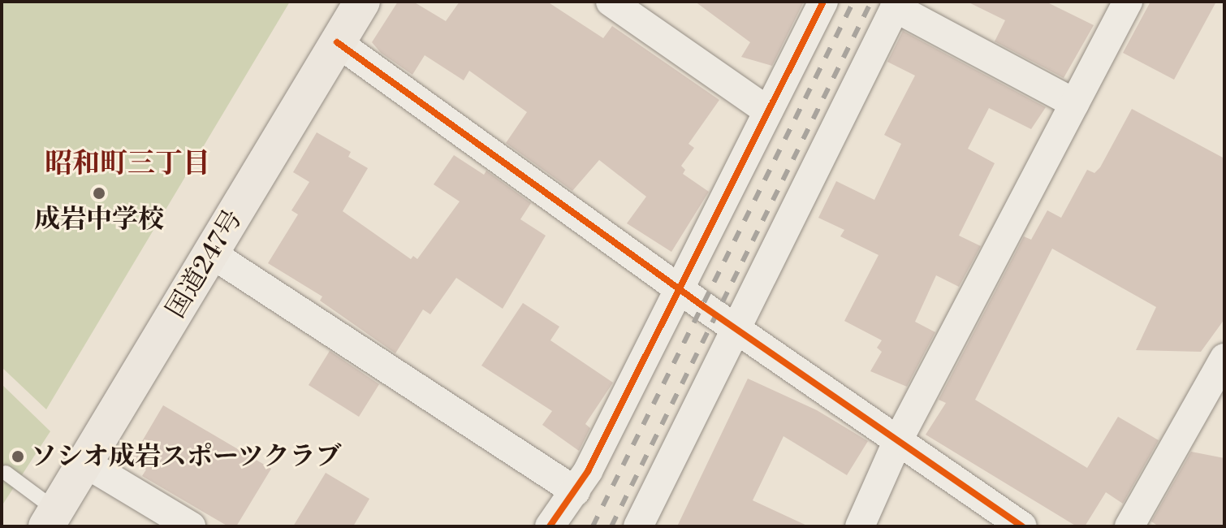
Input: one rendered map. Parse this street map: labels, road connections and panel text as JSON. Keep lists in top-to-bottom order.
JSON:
{
  "streets": {
    "highway": ["国道247号"]
  },
  "districts": ["昭和町三丁目"],
  "places": ["成岩中学校", "ソシオ成岩スポーツクラブ"]
}
